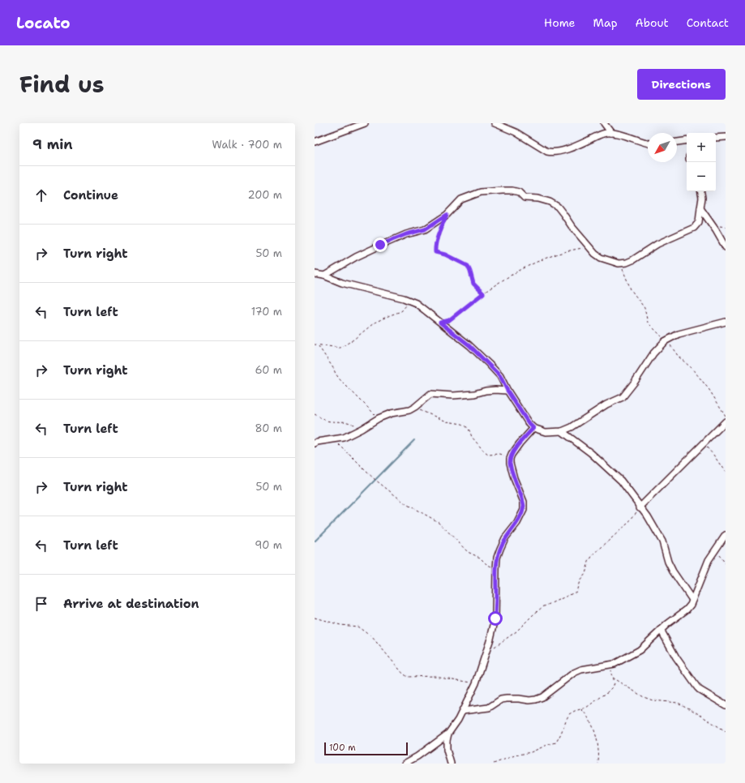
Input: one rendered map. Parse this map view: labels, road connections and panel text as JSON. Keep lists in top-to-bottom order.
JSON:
{
  "scale_bar": "100 m",
  "north": "bottom left",
  "page": {
    "header": "Locato",
    "nav": [
      "Home",
      "Map",
      "About",
      "Contact"
    ],
    "title": "Find us",
    "buttons": "Directions",
    "heading": ["9 min", "Walk · 700 m"],
    "map_buttons": ["+", "−"],
    "list": [
      ["Continue", "200 m"],
      ["Turn right", "50 m"],
      ["Turn left", "170 m"],
      ["Turn right", "60 m"],
      ["Turn left", "80 m"],
      ["Turn right", "50 m"],
      ["Turn left", "90 m"],
      "Arrive at destination"
    ],
    "scale": "100 m"
  }
}
